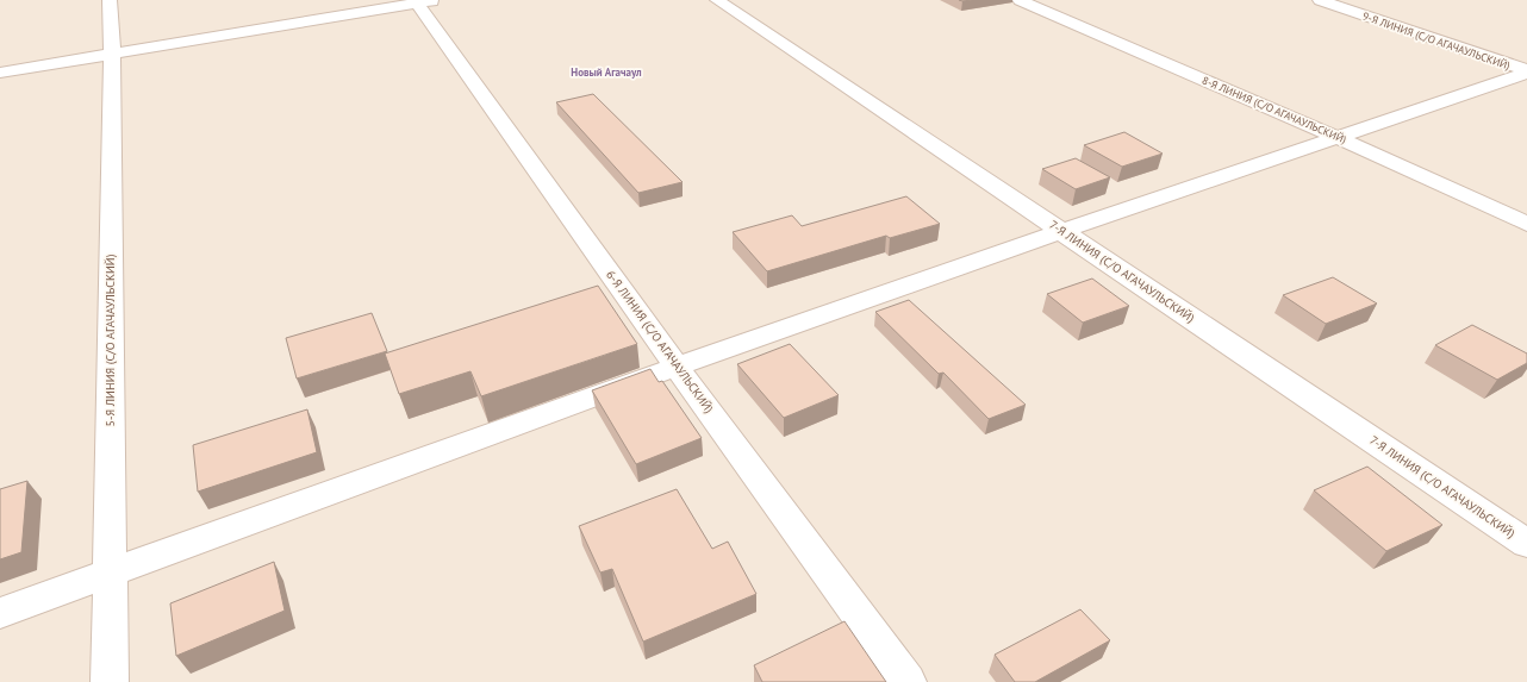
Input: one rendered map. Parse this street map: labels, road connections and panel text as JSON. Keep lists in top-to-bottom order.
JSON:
{
  "streets": {
    "street": [
      "9-Я ЛИНИЯ (С/О АГАЧАУЛЬСКИЙ)",
      "8-Я ЛИНИЯ (С/О АГАЧАУЛЬСКИЙ)",
      "7-Я ЛИНИЯ (С/О АГАЧАУЛЬСКИЙ)",
      "5-Я ЛИНИЯ (С/О АГАЧАУЛЬСКИЙ)",
      "6-Я ЛИНИЯ (С/О АГАЧАУЛЬСКИЙ)"
    ]
  },
  "districts": ["Новый Агачаул"]
}
